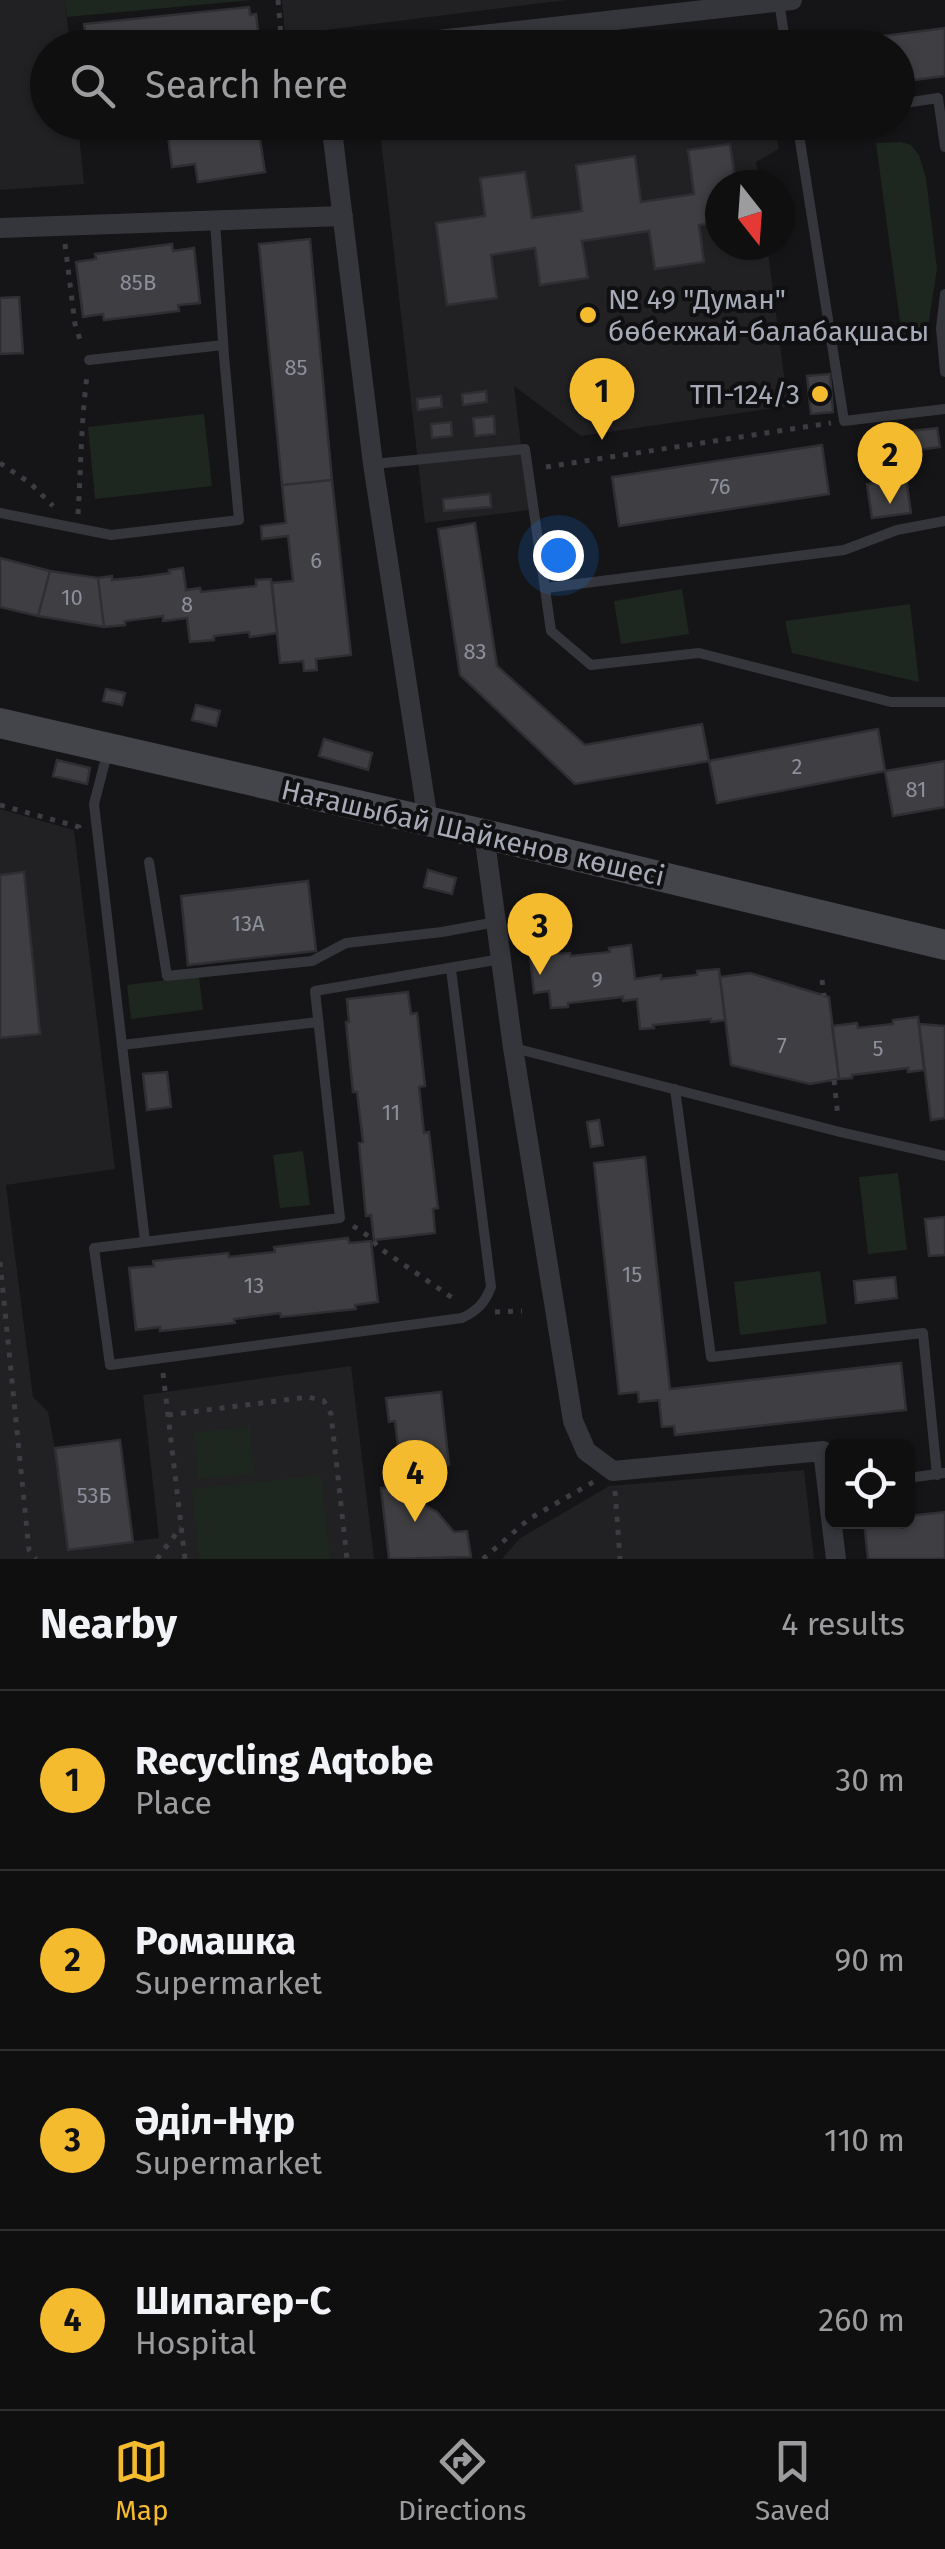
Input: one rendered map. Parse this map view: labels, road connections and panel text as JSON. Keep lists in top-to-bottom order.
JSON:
{
  "streets": {
    "street": ["Нағашыбай Шайкенов көшесі"]
  },
  "places": ["№ 49 \"Думан\" бөбекжай-балабақшасы", "ТП-124/3"],
  "house_numbers": [
    "85В",
    "85",
    "76",
    "6",
    "10",
    "8",
    "83",
    "2",
    "81",
    "13А",
    "9",
    "7",
    "5",
    "11",
    "15",
    "13",
    "53Б"
  ],
  "north": "bottom",
  "page": {
    "search": "Search here",
    "pins": [
      "1",
      "2",
      "3",
      "4"
    ],
    "heading": ["Nearby", "4 results"],
    "list": [
      {
        "mark": "1",
        "name": "Recycling Aqtobe",
        "note": "Place",
        "value": "30 m"
      },
      {
        "mark": "2",
        "name": "Ромашка",
        "note": "Supermarket",
        "value": "90 m"
      },
      {
        "mark": "3",
        "name": "Әділ-Нұр",
        "note": "Supermarket",
        "value": "110 m"
      },
      {
        "mark": "4",
        "name": "Шипагер-С",
        "note": "Hospital",
        "value": "260 m"
      }
    ],
    "nav": ["Map", "Directions", "Saved"]
  }
}
